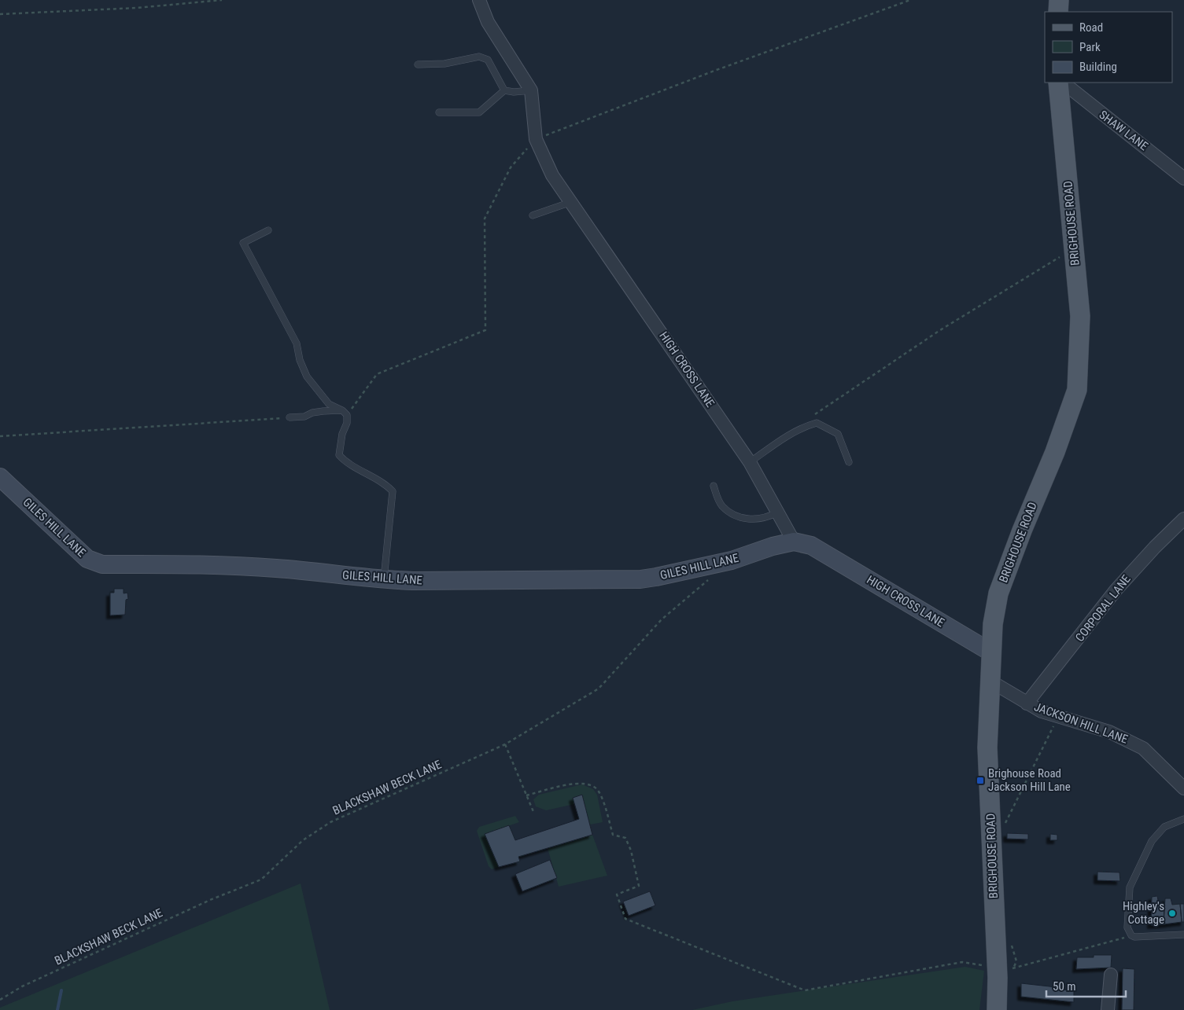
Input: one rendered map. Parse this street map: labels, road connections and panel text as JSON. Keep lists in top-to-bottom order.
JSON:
{
  "streets": {
    "main road": ["BRIGHOUSE ROAD"],
    "street": [
      "SHAW LANE",
      "HIGH CROSS LANE",
      "GILES HILL LANE",
      "CORPORAL LANE",
      "JACKSON HILL LANE"
    ],
    "path": ["BLACKSHAW BECK LANE"]
  },
  "crossings": [
    ["BRIGHOUSE ROAD", "HIGH CROSS LANE"],
    ["BRIGHOUSE ROAD", "JACKSON HILL LANE"],
    ["HIGH CROSS LANE", "GILES HILL LANE"],
    ["CORPORAL LANE", "JACKSON HILL LANE"]
  ],
  "places": {
    "transit": ["Brighouse Road Jackson Hill Lane"],
    "other": ["Highley's Cottage"]
  },
  "legend": ["Road", "Park", "Building"],
  "scale_bar": "50 m"
}
